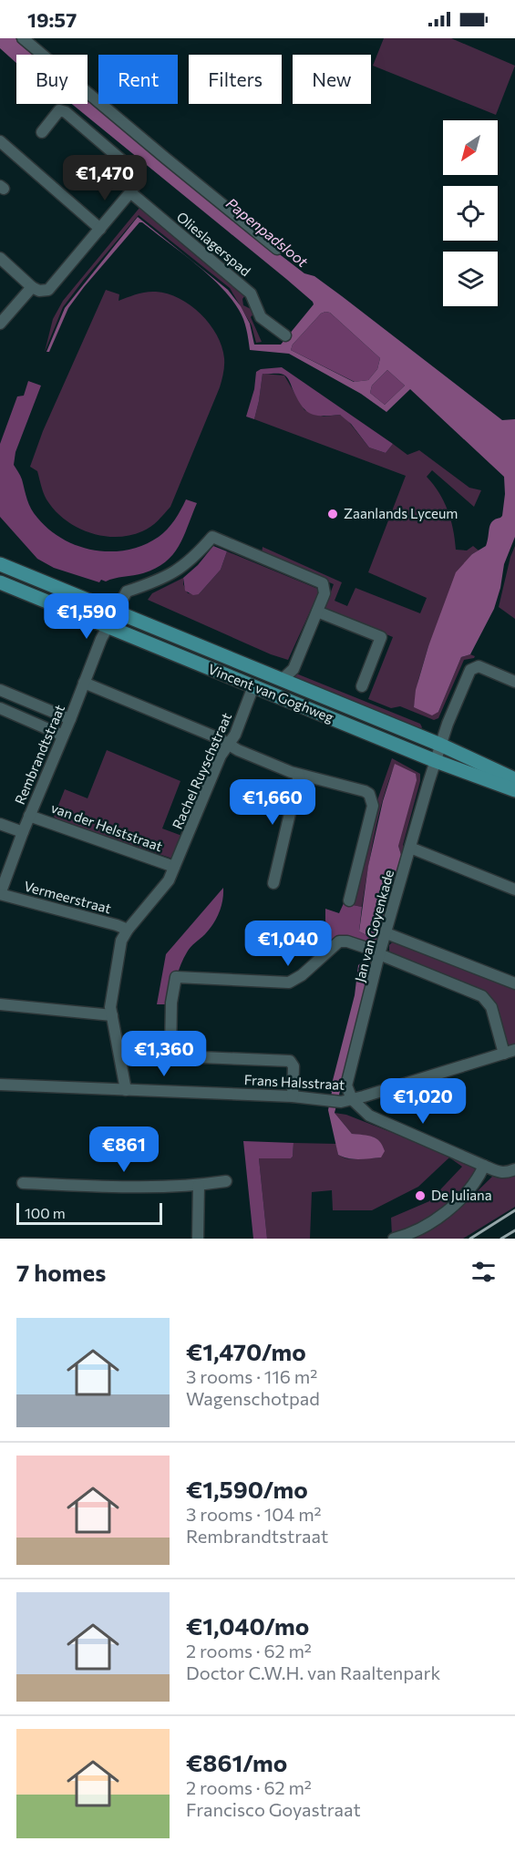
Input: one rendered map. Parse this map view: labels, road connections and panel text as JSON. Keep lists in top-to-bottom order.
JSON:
{
  "streets": {
    "main road": ["Vincent van Goghweg"],
    "street": [
      "Olieslagerspad",
      "Rembrandtstraat",
      "Rachel Ruyschstraat",
      "van der Helststraat",
      "Vermeerstraat",
      "Jan van Goyenkade",
      "Frans Halsstraat"
    ]
  },
  "crossings": [
    ["Vincent van Goghweg", "Rembrandtstraat"],
    ["Vincent van Goghweg", "Rachel Ruyschstraat"],
    ["Vincent van Goghweg", "Jan van Goyenkade"],
    ["Rembrandtstraat", "van der Helststraat"],
    ["Rembrandtstraat", "Vermeerstraat"],
    ["Rachel Ruyschstraat", "van der Helststraat"],
    ["Rachel Ruyschstraat", "Vermeerstraat"],
    ["Jan van Goyenkade", "Frans Halsstraat"]
  ],
  "water": ["Papenpadsloot"],
  "places": ["Zaanlands Lyceum", "De Juliana"],
  "scale_bar": "100 m",
  "north": "bottom left",
  "page": {
    "status": "19:57",
    "chip": [
      "Buy",
      "Rent",
      "Filters",
      "New"
    ],
    "price": [
      "€1,470",
      "€1,590",
      "€1,660",
      "€1,040",
      "€1,360",
      "€1,020",
      "€861"
    ],
    "scale": "100 m",
    "heading": "7 homes",
    "list": [
      {
        "name": "€1,470/mo",
        "note": "3 rooms · 116 m² · Wagenschotpad"
      },
      {
        "name": "€1,590/mo",
        "note": "3 rooms · 104 m² · Rembrandtstraat"
      },
      {
        "name": "€1,040/mo",
        "note": "2 rooms · 62 m² · Doctor C.W.H. van Raaltenpark"
      },
      {
        "name": "€861/mo",
        "note": "2 rooms · 62 m² · Francisco Goyastraat"
      }
    ]
  }
}
